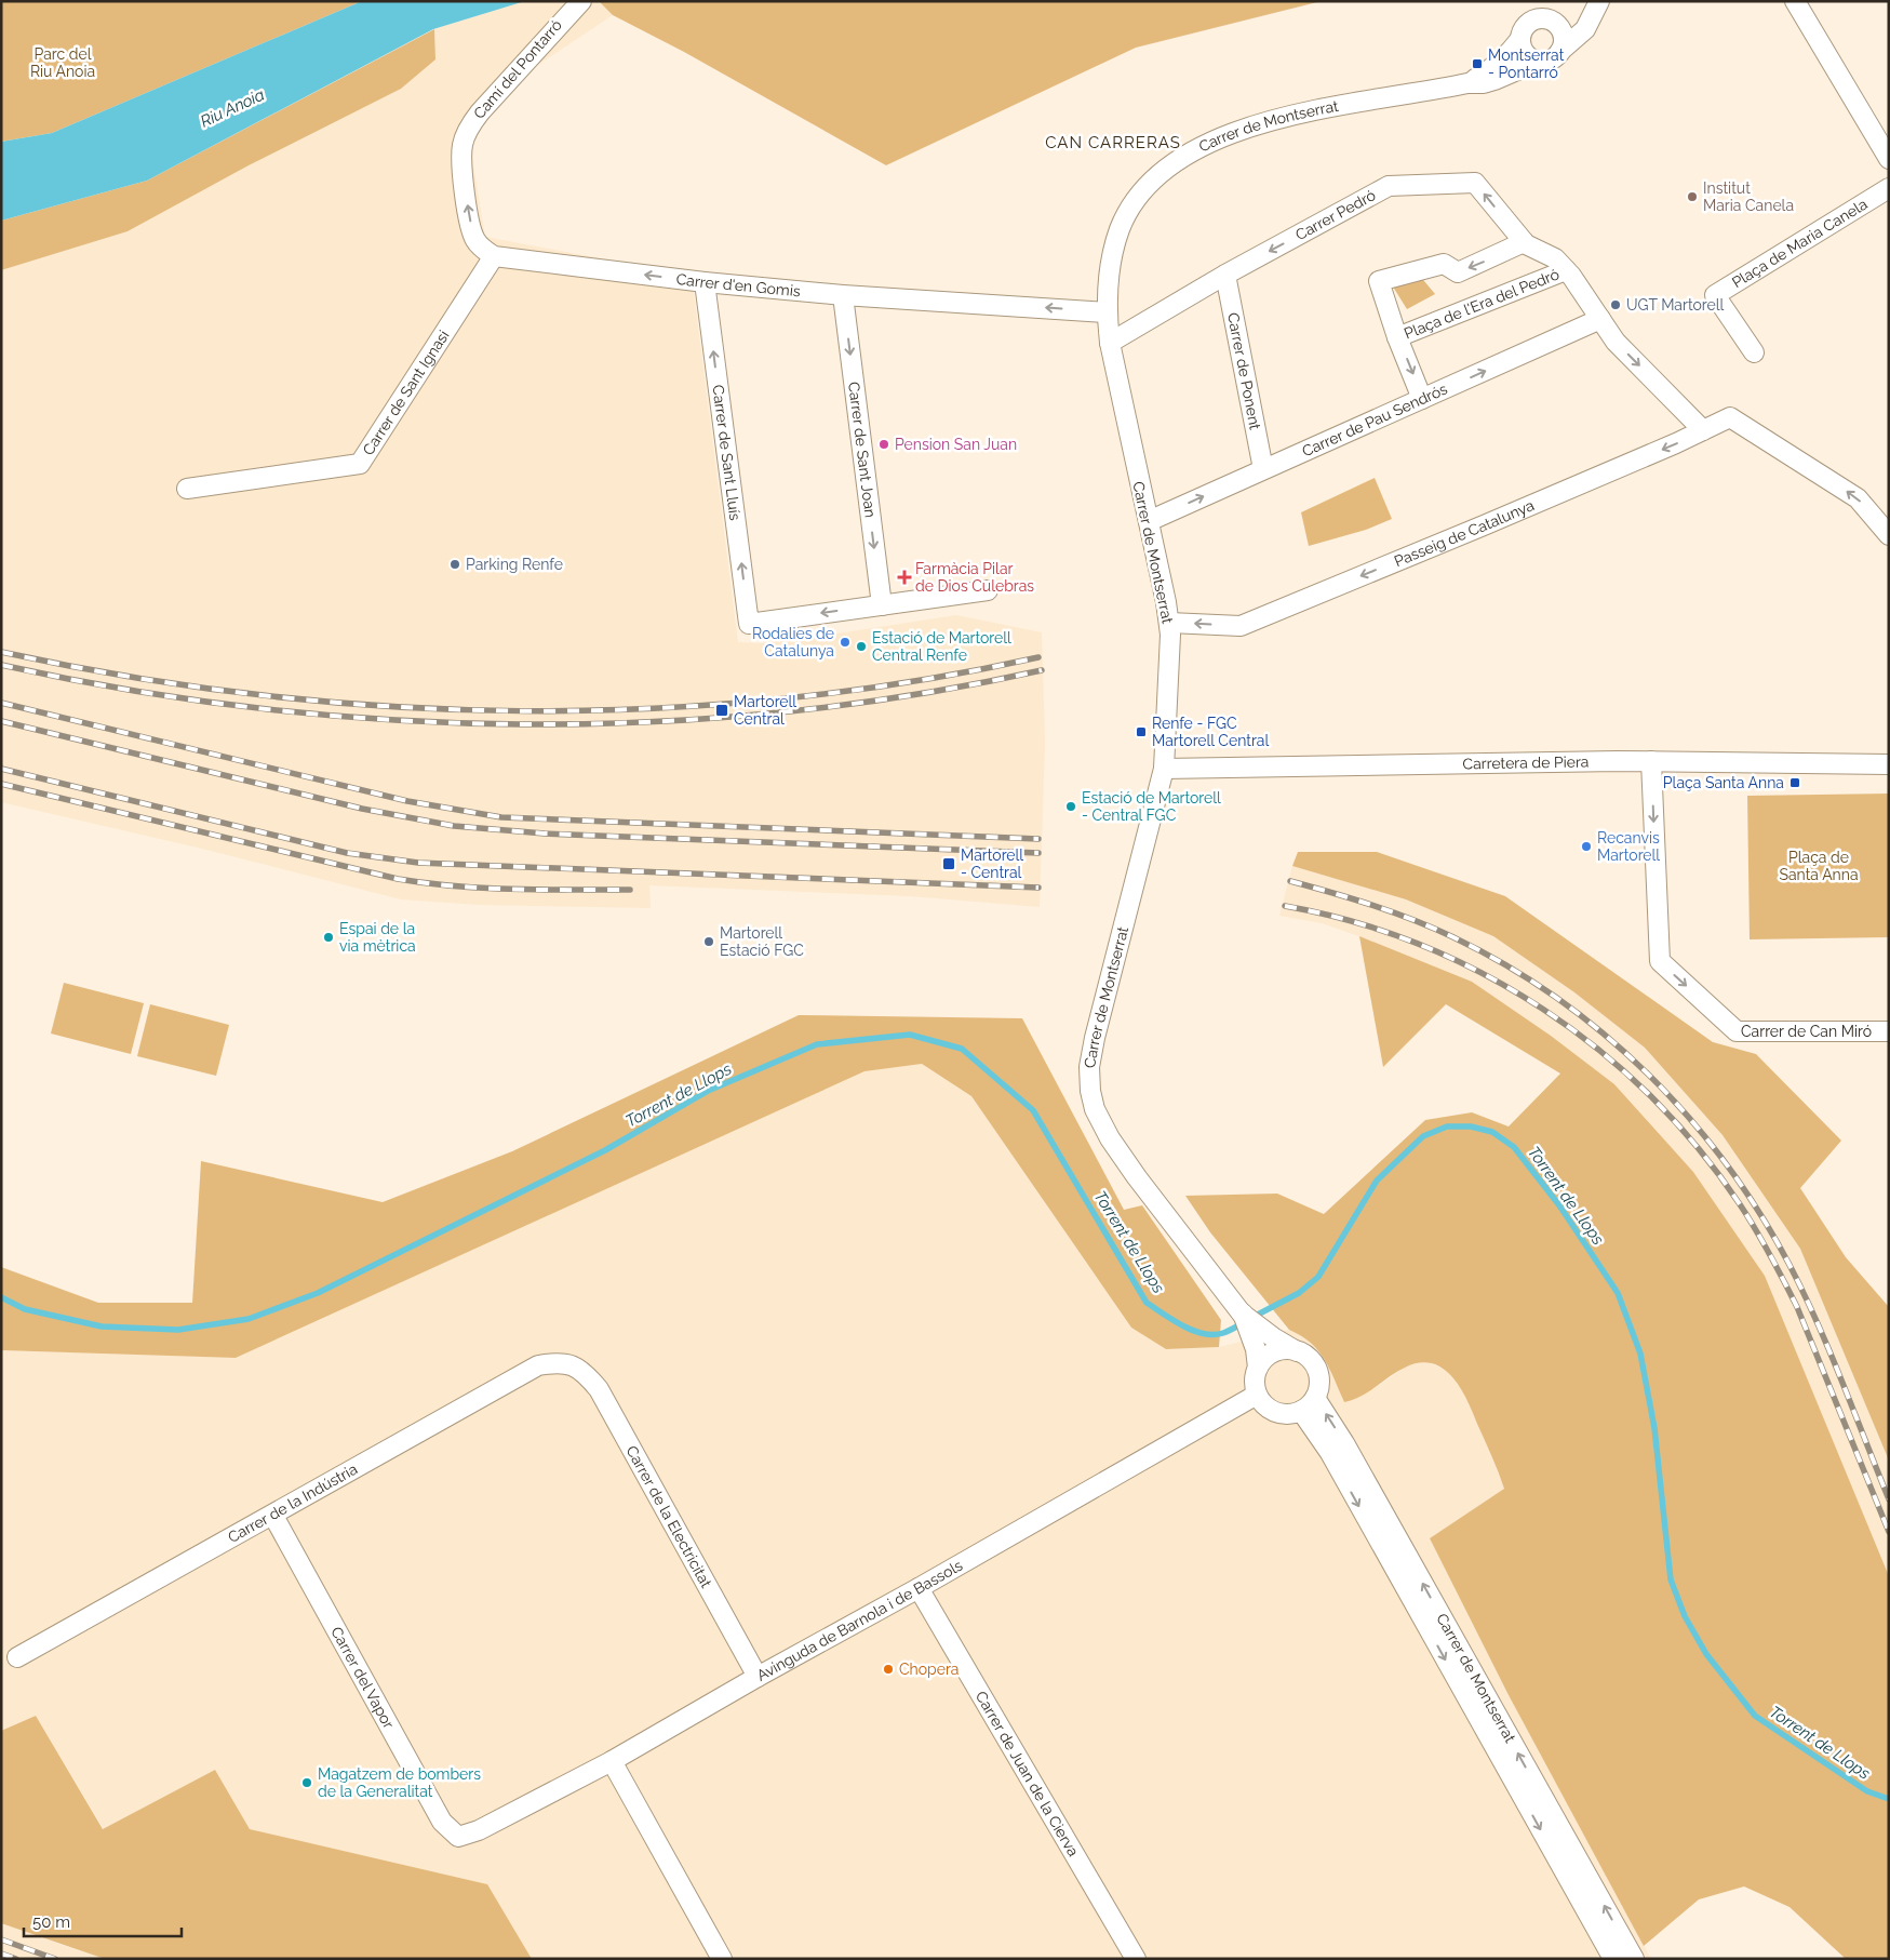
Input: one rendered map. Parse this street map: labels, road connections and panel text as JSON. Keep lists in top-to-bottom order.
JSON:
{
  "streets": {
    "street": [
      "Camí del Pontarró",
      "Carrer de Montserrat",
      "Carrer Pedró",
      "Plaça de Maria Canela",
      "Carrer d'en Gomis",
      "Plaça de l'Era del Pedró",
      "Carrer de Ponent",
      "Carrer de Sant Ignasi",
      "Carrer de Pau Sendrós",
      "Carrer de Sant Joan",
      "Carrer de Sant Lluís",
      "Passeig de Catalunya",
      "Carretera de Piera",
      "Carrer de Can Miró",
      "Carrer de la Indústria",
      "Carrer de la Electricitat",
      "Avinguda de Barnola i de Bassols",
      "Carrer del Vapor",
      "Carrer de Juan de la Cierva"
    ]
  },
  "crossings": [
    ["Camí del Pontarró", "Carrer d'en Gomis"],
    ["Camí del Pontarró", "Carrer de Sant Ignasi"],
    ["Carrer de Montserrat", "Carrer Pedró"],
    ["Carrer de Montserrat", "Carrer d'en Gomis"],
    ["Carrer de Montserrat", "Carrer de Pau Sendrós"],
    ["Carrer de Montserrat", "Passeig de Catalunya"],
    ["Carrer de Montserrat", "Carretera de Piera"],
    ["Carrer de Montserrat", "Avinguda de Barnola i de Bassols"],
    ["Carrer Pedró", "Plaça de l'Era del Pedró"],
    ["Carrer Pedró", "Carrer de Ponent"],
    ["Carrer Pedró", "Carrer de Pau Sendrós"],
    ["Carrer Pedró", "Passeig de Catalunya"],
    ["Carrer d'en Gomis", "Carrer de Sant Ignasi"],
    ["Carrer d'en Gomis", "Carrer de Sant Joan"],
    ["Carrer d'en Gomis", "Carrer de Sant Lluís"],
    ["Plaça de l'Era del Pedró", "Carrer de Pau Sendrós"],
    ["Carrer de Ponent", "Carrer de Pau Sendrós"],
    ["Carrer de Sant Joan", "Carrer de Sant Lluís"],
    ["Carretera de Piera", "Carrer de Can Miró"],
    ["Carrer de la Indústria", "Carrer de la Electricitat"],
    ["Carrer de la Indústria", "Carrer del Vapor"],
    ["Carrer de la Electricitat", "Avinguda de Barnola i de Bassols"],
    ["Avinguda de Barnola i de Bassols", "Carrer del Vapor"],
    ["Avinguda de Barnola i de Bassols", "Carrer de Juan de la Cierva"]
  ],
  "one_way": [
    "Camí del Pontarró",
    "Carrer d'en Gomis",
    "Carrer de Pau Sendrós",
    "Carrer de Sant Joan",
    "Passeig de Catalunya"
  ],
  "districts": ["CAN CARRERAS"],
  "water": ["Riu Anoia", "Torrent de Llops"],
  "parks": ["Parc del Riu Anoia", "Plaça de Santa Anna"],
  "places": {
    "transit": [
      "Montserrat - Pontarró",
      "Martorell Central",
      "Renfe - FGC Martorell Central",
      "Plaça Santa Anna",
      "Martorell - Central"
    ],
    "other": [
      "Institut Maria Canela",
      "UGT Martorell",
      "Pension San Juan",
      "Parking Renfe",
      "Rodalies de Catalunya",
      "Estació de Martorell Central Renfe",
      "Estació de Martorell - Central FGC",
      "Recanvis Martorell",
      "Espai de la via mètrica",
      "Martorell Estació FGC",
      "Chopera",
      "Magatzem de bombers de la Generalitat"
    ],
    "health": ["Farmàcia Pilar de Dios Culebras"]
  },
  "scale_bar": "50 m"
}
